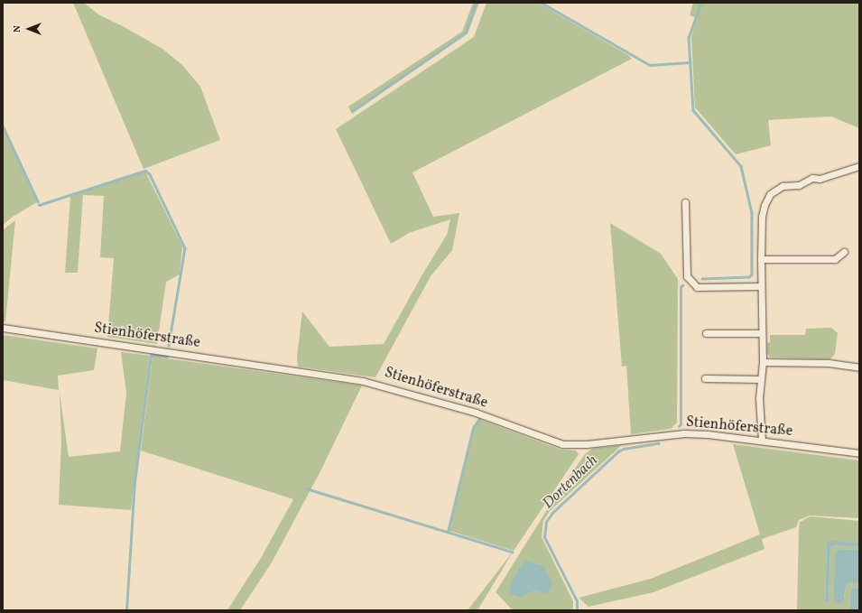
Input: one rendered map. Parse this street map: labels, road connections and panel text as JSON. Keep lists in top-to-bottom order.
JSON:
{
  "streets": {
    "street": ["Stienhöferstraße"]
  },
  "water": ["Dortenbach"],
  "north": "left"
}
